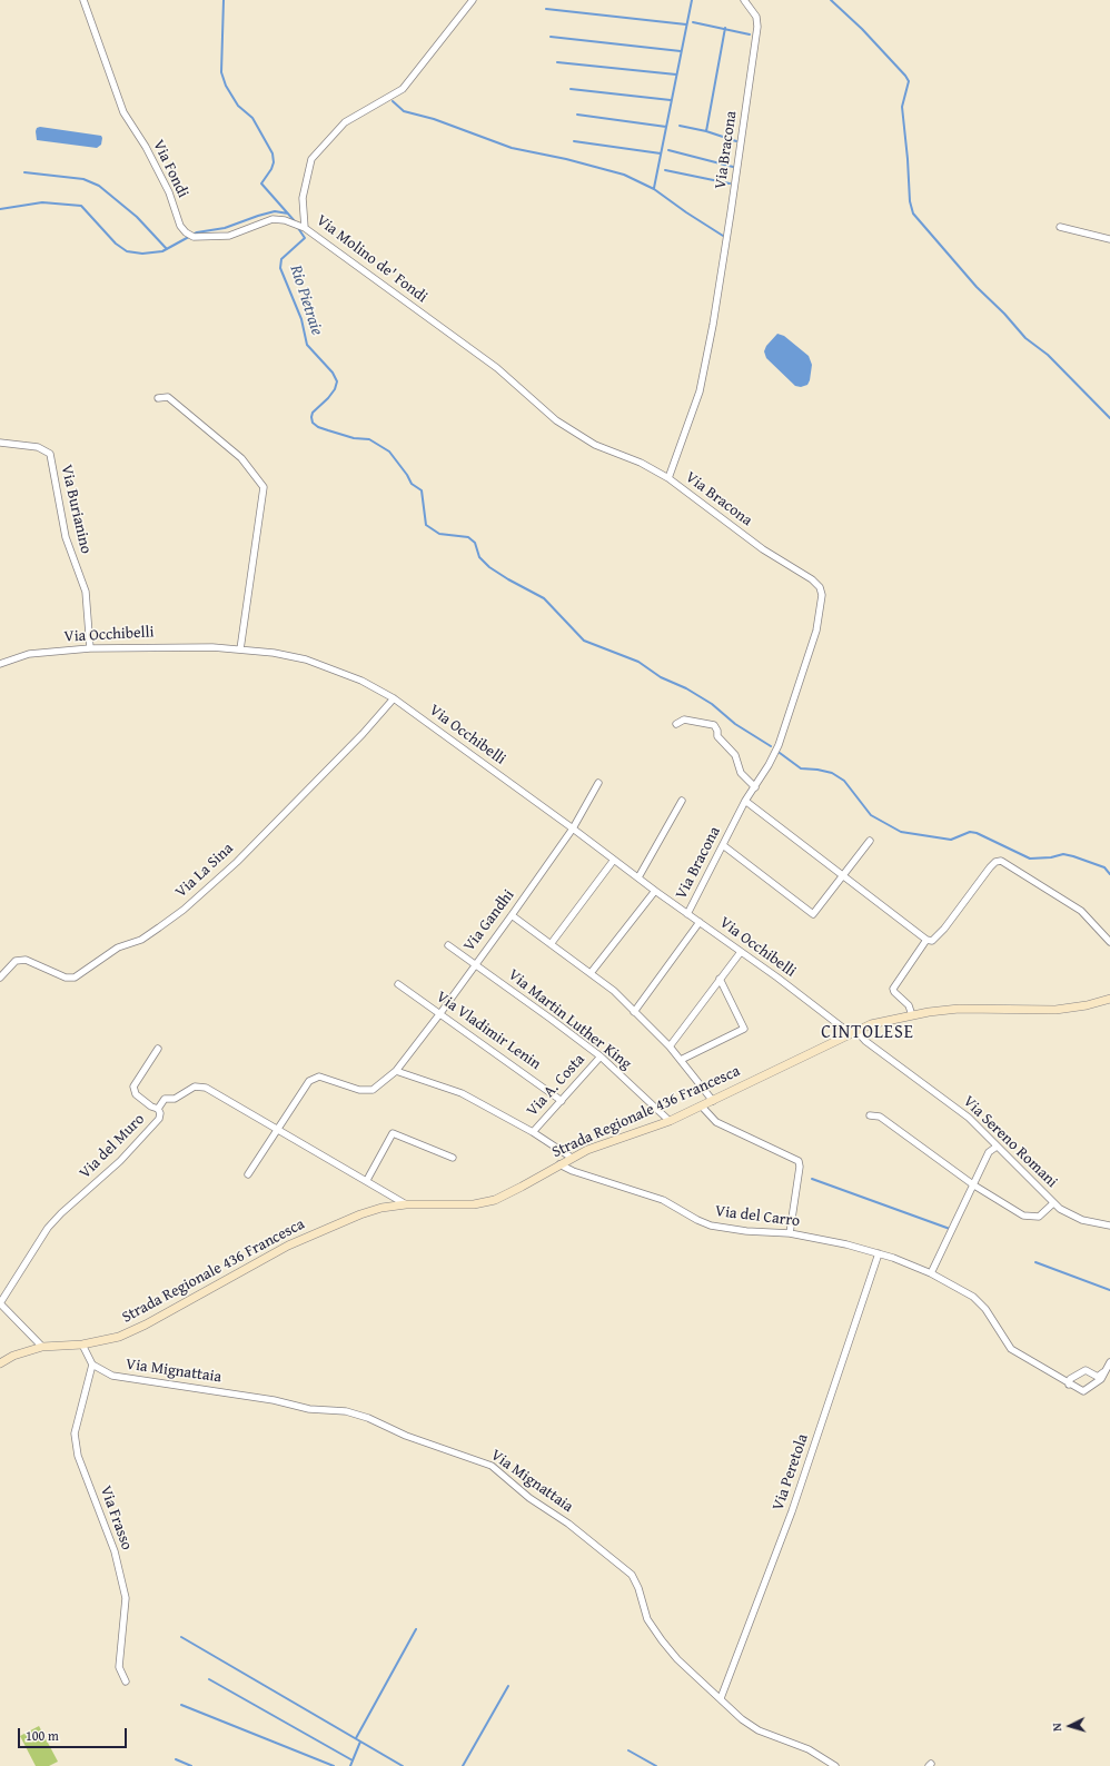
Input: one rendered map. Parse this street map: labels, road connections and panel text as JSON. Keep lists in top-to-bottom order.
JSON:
{
  "streets": {
    "street": [
      "Via Bracona",
      "Via Fondi",
      "Via Molino de' Fondi",
      "Via Burianino",
      "Via Occhibelli",
      "Via La Sina",
      "Via Gandhi",
      "Via Martin Luther King",
      "Via Vladimir Lenin",
      "Via A. Costa",
      "Strada Regionale 436 Francesca",
      "Via Sereno Romani",
      "Via del Muro",
      "Via del Carro",
      "Via Mignattaia",
      "Via Peretola",
      "Via Frasso"
    ]
  },
  "crossings": [
    ["Via Bracona", "Via Molino de' Fondi"],
    ["Via Bracona", "Via Occhibelli"],
    ["Via Fondi", "Via Molino de' Fondi"],
    ["Via Burianino", "Via Occhibelli"],
    ["Via Occhibelli", "Via La Sina"],
    ["Via Occhibelli", "Via Gandhi"],
    ["Via Occhibelli", "Strada Regionale 436 Francesca"],
    ["Via Occhibelli", "Via Sereno Romani"],
    ["Via Gandhi", "Via Martin Luther King"],
    ["Via Gandhi", "Via Vladimir Lenin"],
    ["Via Gandhi", "Via del Muro"],
    ["Via Martin Luther King", "Via A. Costa"],
    ["Via Martin Luther King", "Strada Regionale 436 Francesca"],
    ["Via Vladimir Lenin", "Via A. Costa"],
    ["Strada Regionale 436 Francesca", "Via Sereno Romani"],
    ["Strada Regionale 436 Francesca", "Via del Muro"],
    ["Strada Regionale 436 Francesca", "Via del Carro"],
    ["Via del Carro", "Via Peretola"],
    ["Via Mignattaia", "Via Peretola"],
    ["Via Mignattaia", "Via Frasso"]
  ],
  "districts": ["CINTOLESE"],
  "water": ["Rio Pietraie"],
  "scale_bar": "100 m",
  "north": "left"
}
